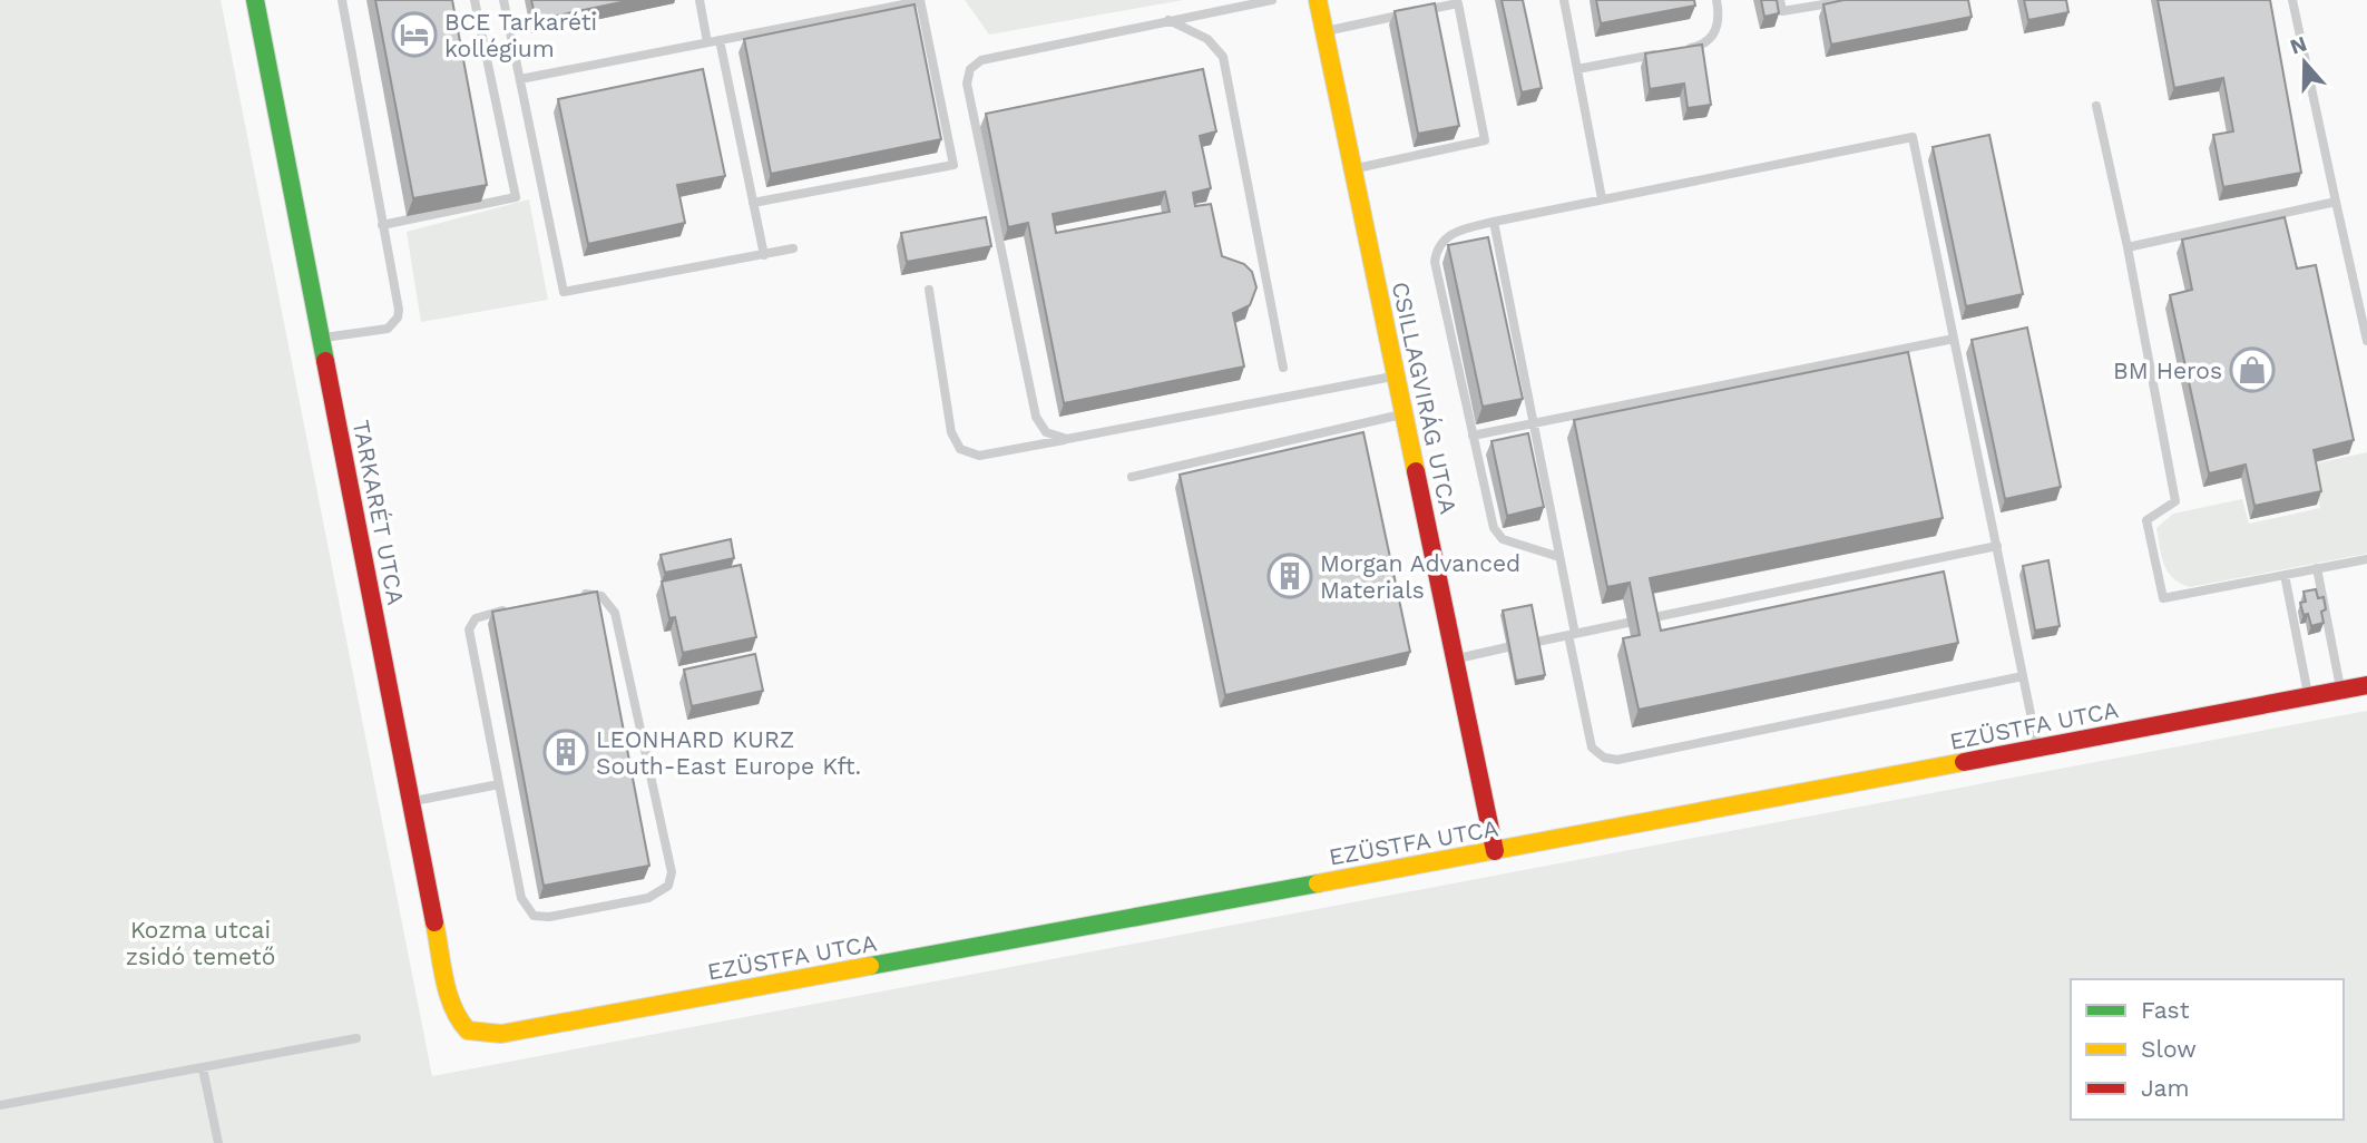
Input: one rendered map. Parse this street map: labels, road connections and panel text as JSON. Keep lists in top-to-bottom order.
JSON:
{
  "streets": {
    "street": ["CSILLAGVIRÁG UTCA", "TARKARÉT UTCA", "EZÜSTFA UTCA"]
  },
  "crossings": [
    ["CSILLAGVIRÁG UTCA", "EZÜSTFA UTCA"],
    ["TARKARÉT UTCA", "EZÜSTFA UTCA"]
  ],
  "parks": ["Kozma utcai zsidó temető"],
  "places": {
    "hotel": ["BCE Tarkaréti kollégium"],
    "shop": ["BM Heros"],
    "building": ["Morgan Advanced Materials", "LEONHARD KURZ South-East Europe Kft."]
  },
  "legend": ["Fast", "Slow", "Jam"],
  "north": "top"
}
